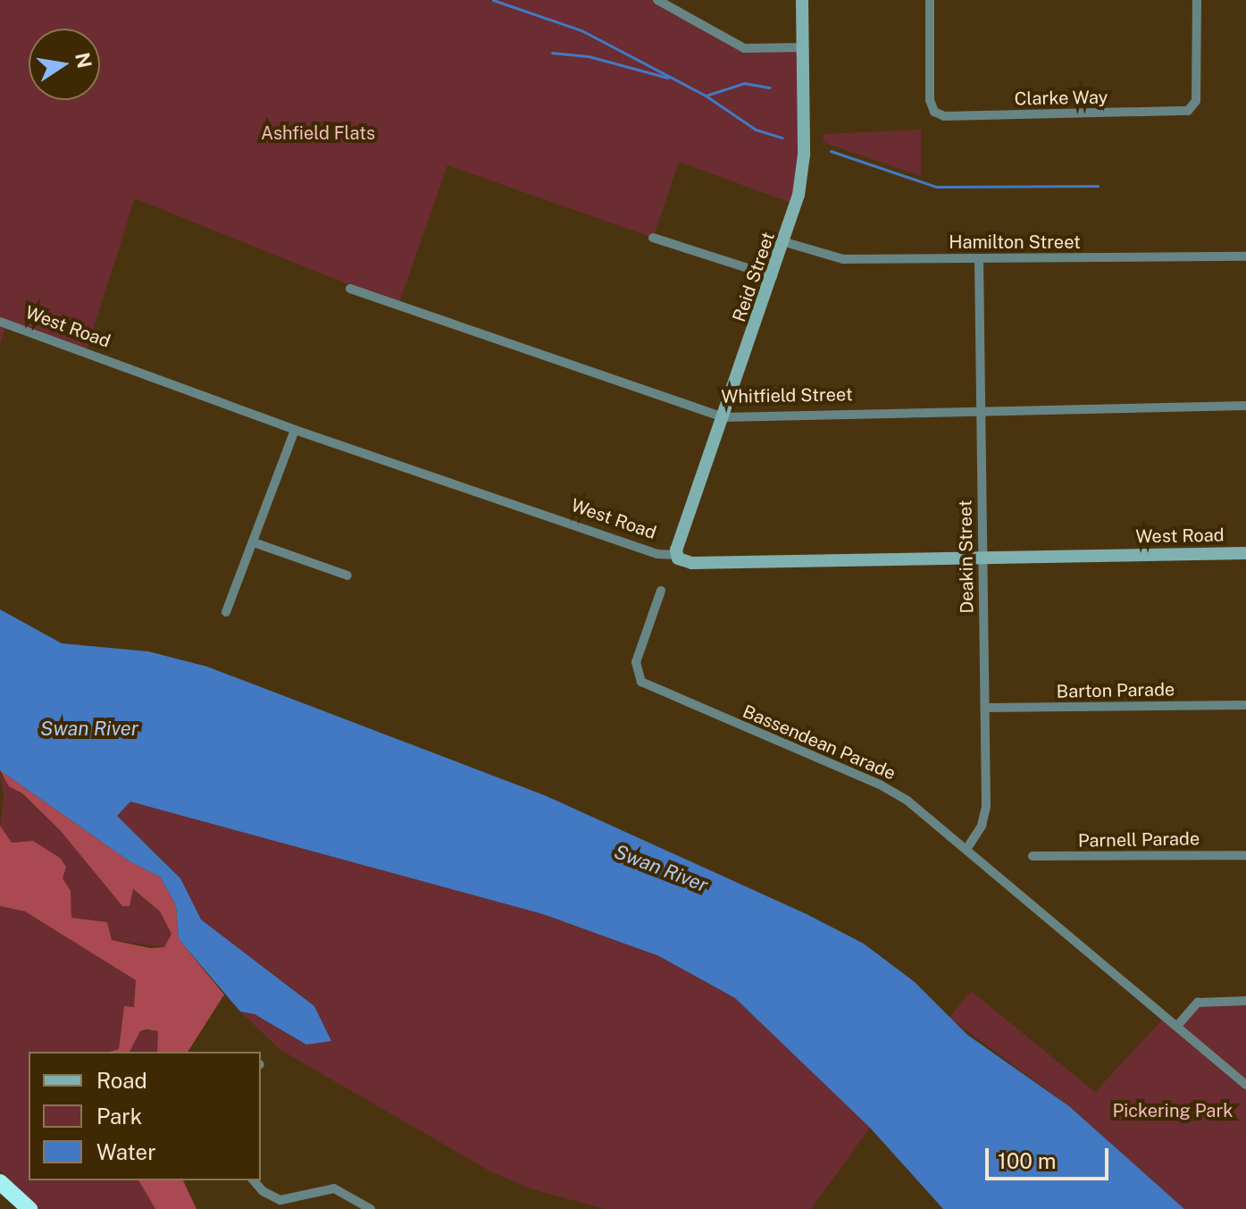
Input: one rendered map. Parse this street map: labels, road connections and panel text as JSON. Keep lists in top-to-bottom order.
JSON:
{
  "streets": {
    "street": [
      "Clarke Way",
      "Hamilton Street",
      "Reid Street",
      "West Road",
      "Whitfield Street",
      "Deakin Street",
      "Barton Parade",
      "Bassendean Parade",
      "Parnell Parade"
    ]
  },
  "crossings": [
    ["Hamilton Street", "Reid Street"],
    ["Hamilton Street", "Deakin Street"],
    ["Reid Street", "West Road"],
    ["Reid Street", "Whitfield Street"],
    ["West Road", "Deakin Street"],
    ["Whitfield Street", "Deakin Street"],
    ["Deakin Street", "Barton Parade"],
    ["Deakin Street", "Bassendean Parade"]
  ],
  "water": ["Swan River"],
  "parks": ["Ashfield Flats", "Pickering Park"],
  "legend": ["Road", "Park", "Water"],
  "scale_bar": "100 m",
  "north": "right"
}
